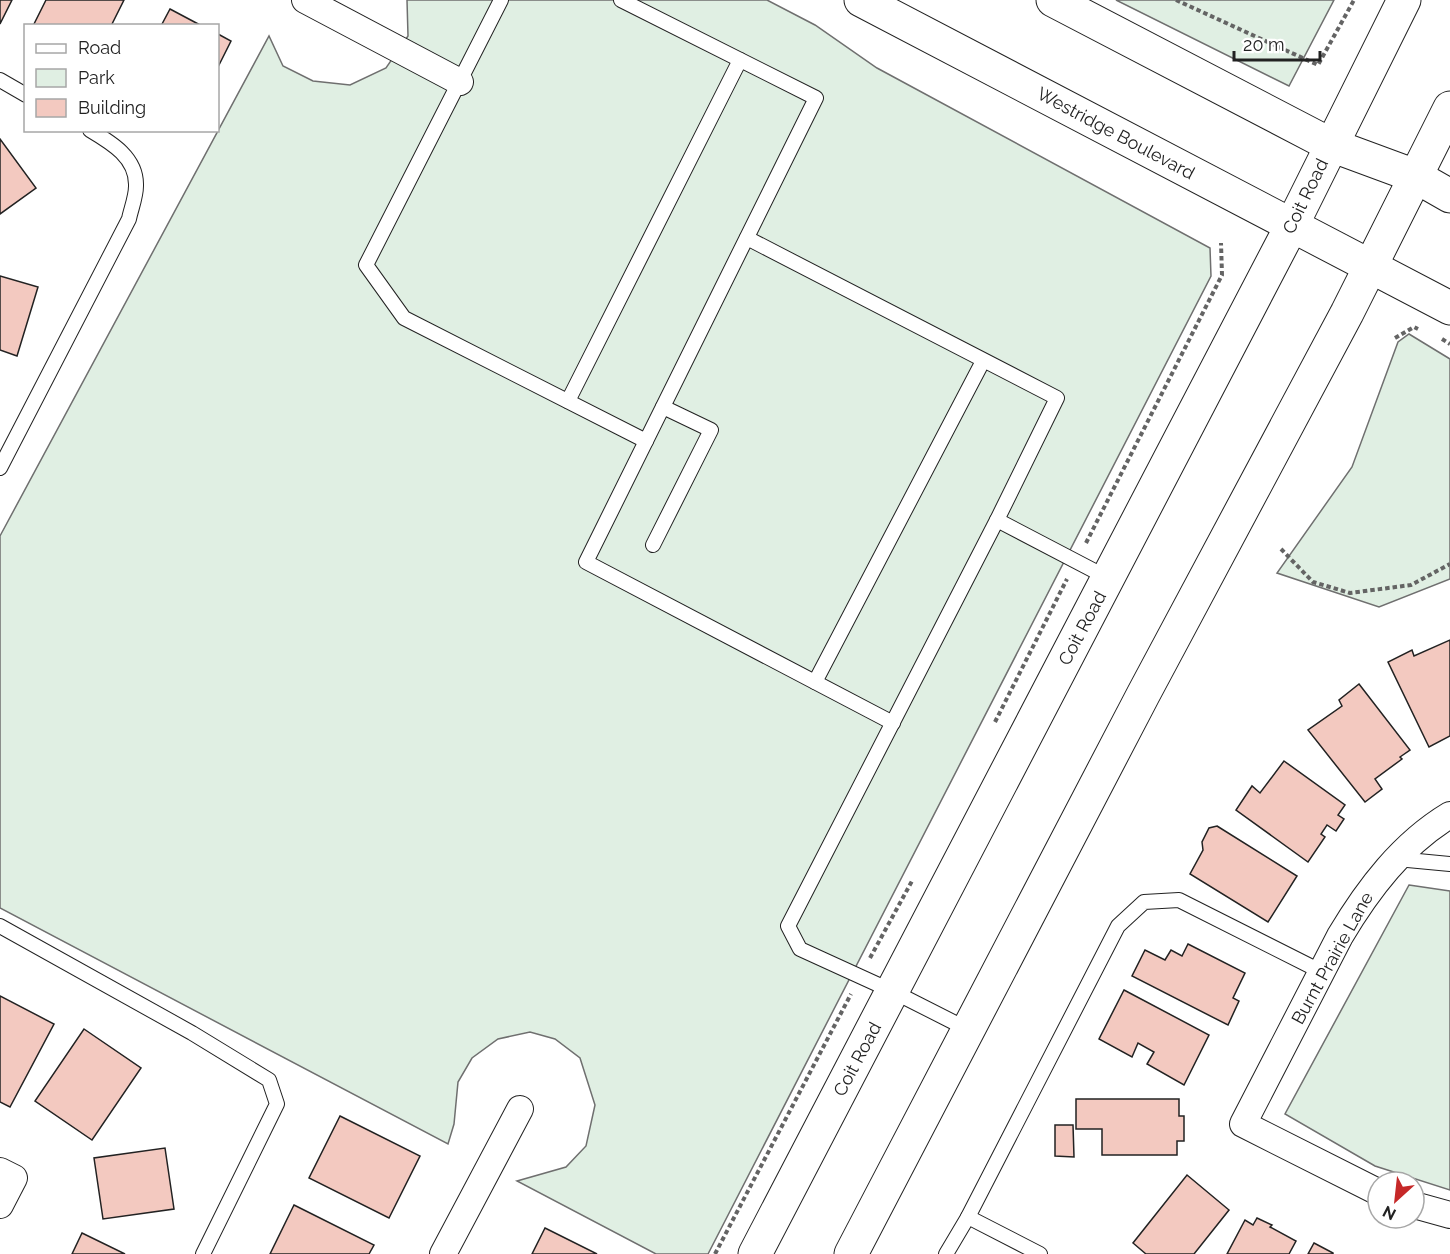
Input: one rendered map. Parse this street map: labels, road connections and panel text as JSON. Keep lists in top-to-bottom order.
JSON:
{
  "streets": {
    "main road": ["Westridge Boulevard", "Coit Road"],
    "street": ["Burnt Prairie Lane"]
  },
  "crossings": [
    ["Westridge Boulevard", "Coit Road"]
  ],
  "legend": ["Road", "Park", "Building"],
  "scale_bar": "20 m",
  "north": "bottom left"
}
